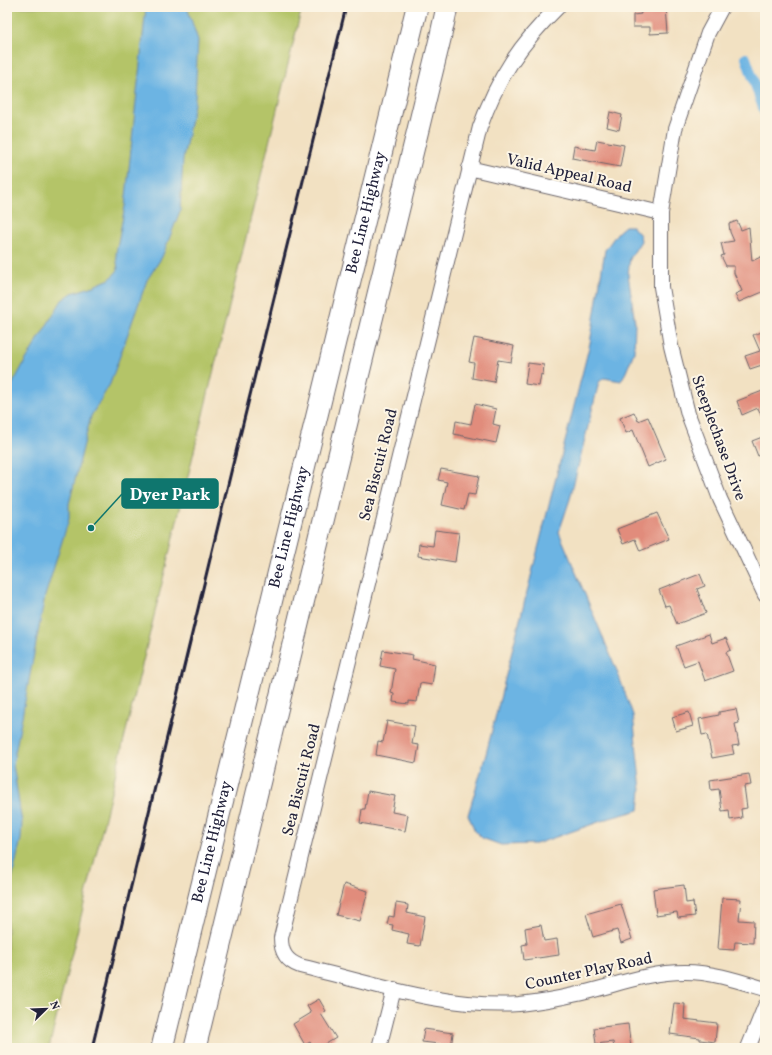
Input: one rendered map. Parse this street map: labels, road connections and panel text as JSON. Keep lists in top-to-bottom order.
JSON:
{
  "streets": {
    "highway": ["Bee Line Highway"],
    "street": [
      "Valid Appeal Road",
      "Steeplechase Drive",
      "Sea Biscuit Road",
      "Counter Play Road"
    ]
  },
  "crossings": [
    ["Valid Appeal Road", "Steeplechase Drive"],
    ["Valid Appeal Road", "Sea Biscuit Road"],
    ["Sea Biscuit Road", "Counter Play Road"]
  ],
  "places": ["Dyer Park"],
  "north": "top right"
}
